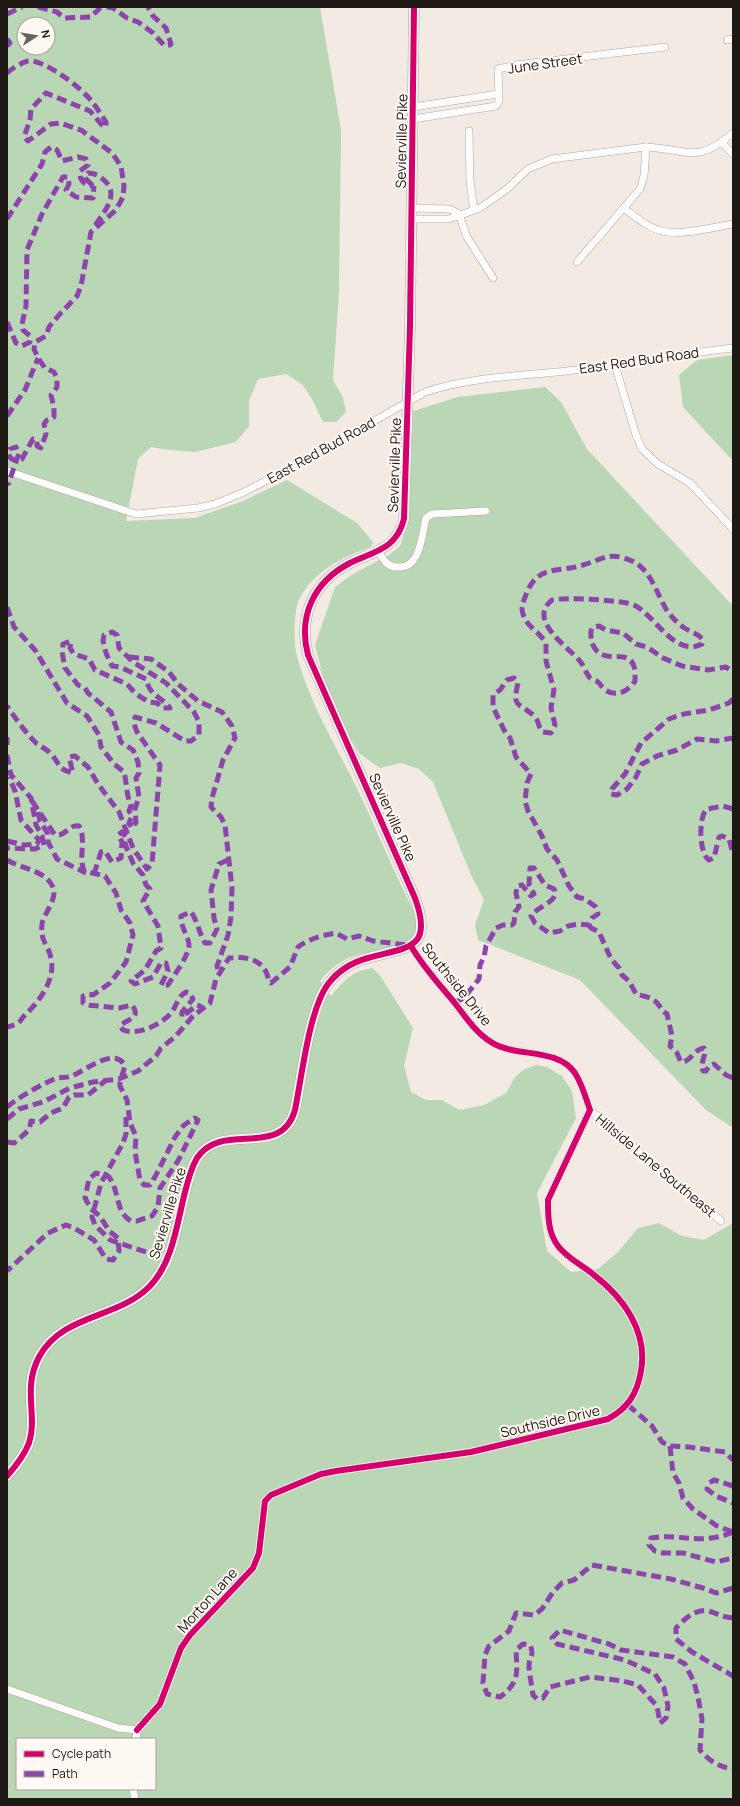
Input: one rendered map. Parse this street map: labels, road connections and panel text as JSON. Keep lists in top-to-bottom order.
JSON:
{
  "streets": {
    "street": [
      "June Street",
      "Sevierville Pike",
      "East Red Bud Road",
      "Southside Drive",
      "Hillside Lane Southeast",
      "Morton Lane"
    ]
  },
  "crossings": [
    ["June Street", "Sevierville Pike"],
    ["Sevierville Pike", "East Red Bud Road"],
    ["Sevierville Pike", "Southside Drive"],
    ["Southside Drive", "Hillside Lane Southeast"],
    ["Southside Drive", "Morton Lane"]
  ],
  "legend": ["Cycle path", "Path"],
  "north": "right"
}
